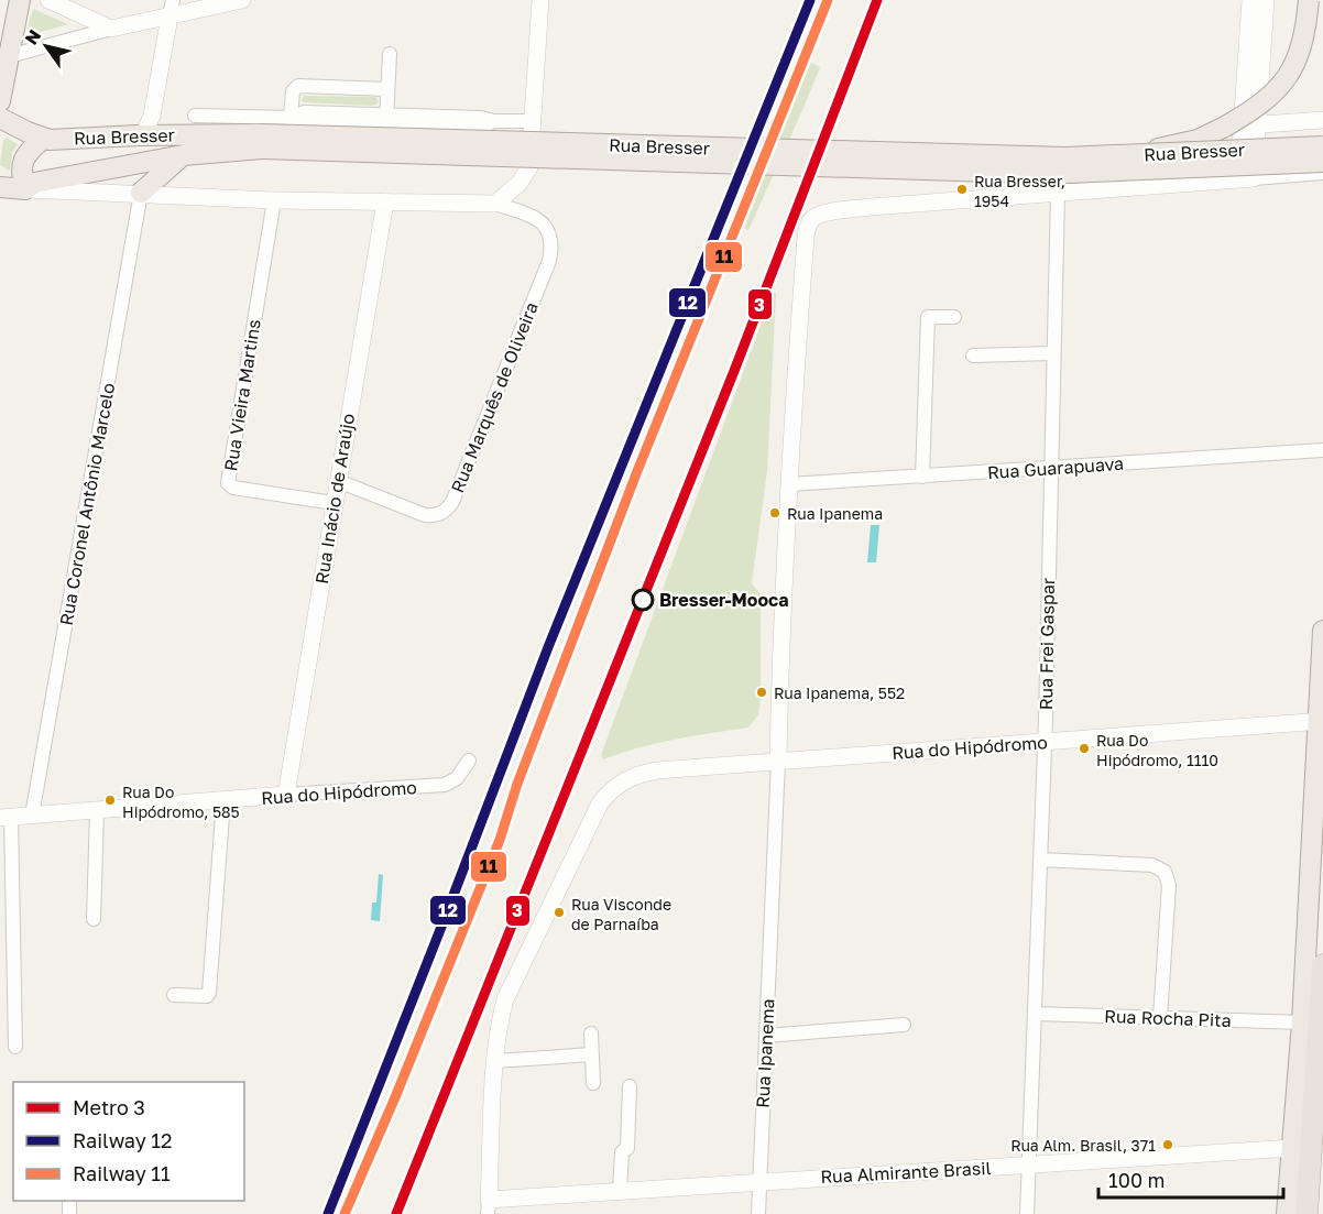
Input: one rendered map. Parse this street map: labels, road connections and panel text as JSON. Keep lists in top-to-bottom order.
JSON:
{
  "streets": {
    "main road": ["Rua Bresser"],
    "street": [
      "Rua Vieira Martins",
      "Rua Marquês de Oliveira",
      "Rua Guarapuava",
      "Rua Inácio de Araújo",
      "Rua Coronel Antônio Marcelo",
      "Rua Frei Gaspar",
      "Rua do Hipódromo",
      "Rua Rocha Pita",
      "Rua Ipanema",
      "Rua Almirante Brasil"
    ]
  },
  "crossings": [
    ["Rua Bresser", "Rua Vieira Martins"],
    ["Rua Bresser", "Rua Marquês de Oliveira"],
    ["Rua Bresser", "Rua Inácio de Araújo"],
    ["Rua Bresser", "Rua Coronel Antônio Marcelo"],
    ["Rua Bresser", "Rua Frei Gaspar"],
    ["Rua Bresser", "Rua Ipanema"],
    ["Rua Vieira Martins", "Rua Inácio de Araújo"],
    ["Rua Marquês de Oliveira", "Rua Inácio de Araújo"],
    ["Rua Guarapuava", "Rua Frei Gaspar"],
    ["Rua Guarapuava", "Rua Ipanema"],
    ["Rua Inácio de Araújo", "Rua do Hipódromo"],
    ["Rua Coronel Antônio Marcelo", "Rua do Hipódromo"],
    ["Rua Frei Gaspar", "Rua do Hipódromo"],
    ["Rua Frei Gaspar", "Rua Rocha Pita"],
    ["Rua Frei Gaspar", "Rua Almirante Brasil"],
    ["Rua do Hipódromo", "Rua Ipanema"],
    ["Rua Ipanema", "Rua Almirante Brasil"]
  ],
  "places": [
    "Rua Bresser, 1954",
    "Rua Ipanema",
    "Bresser-Mooca",
    "Rua Ipanema, 552",
    "Rua Do Hipódromo, 1110",
    "Rua Do Hipódromo, 585",
    "Rua Visconde de Parnaíba",
    "Rua Alm. Brasil, 371"
  ],
  "lines": ["metro line 3", "rail line 12", "rail line 11"],
  "legend": ["Metro 3", "Railway 12", "Railway 11"],
  "scale_bar": "100 m",
  "north": "top left"
}
